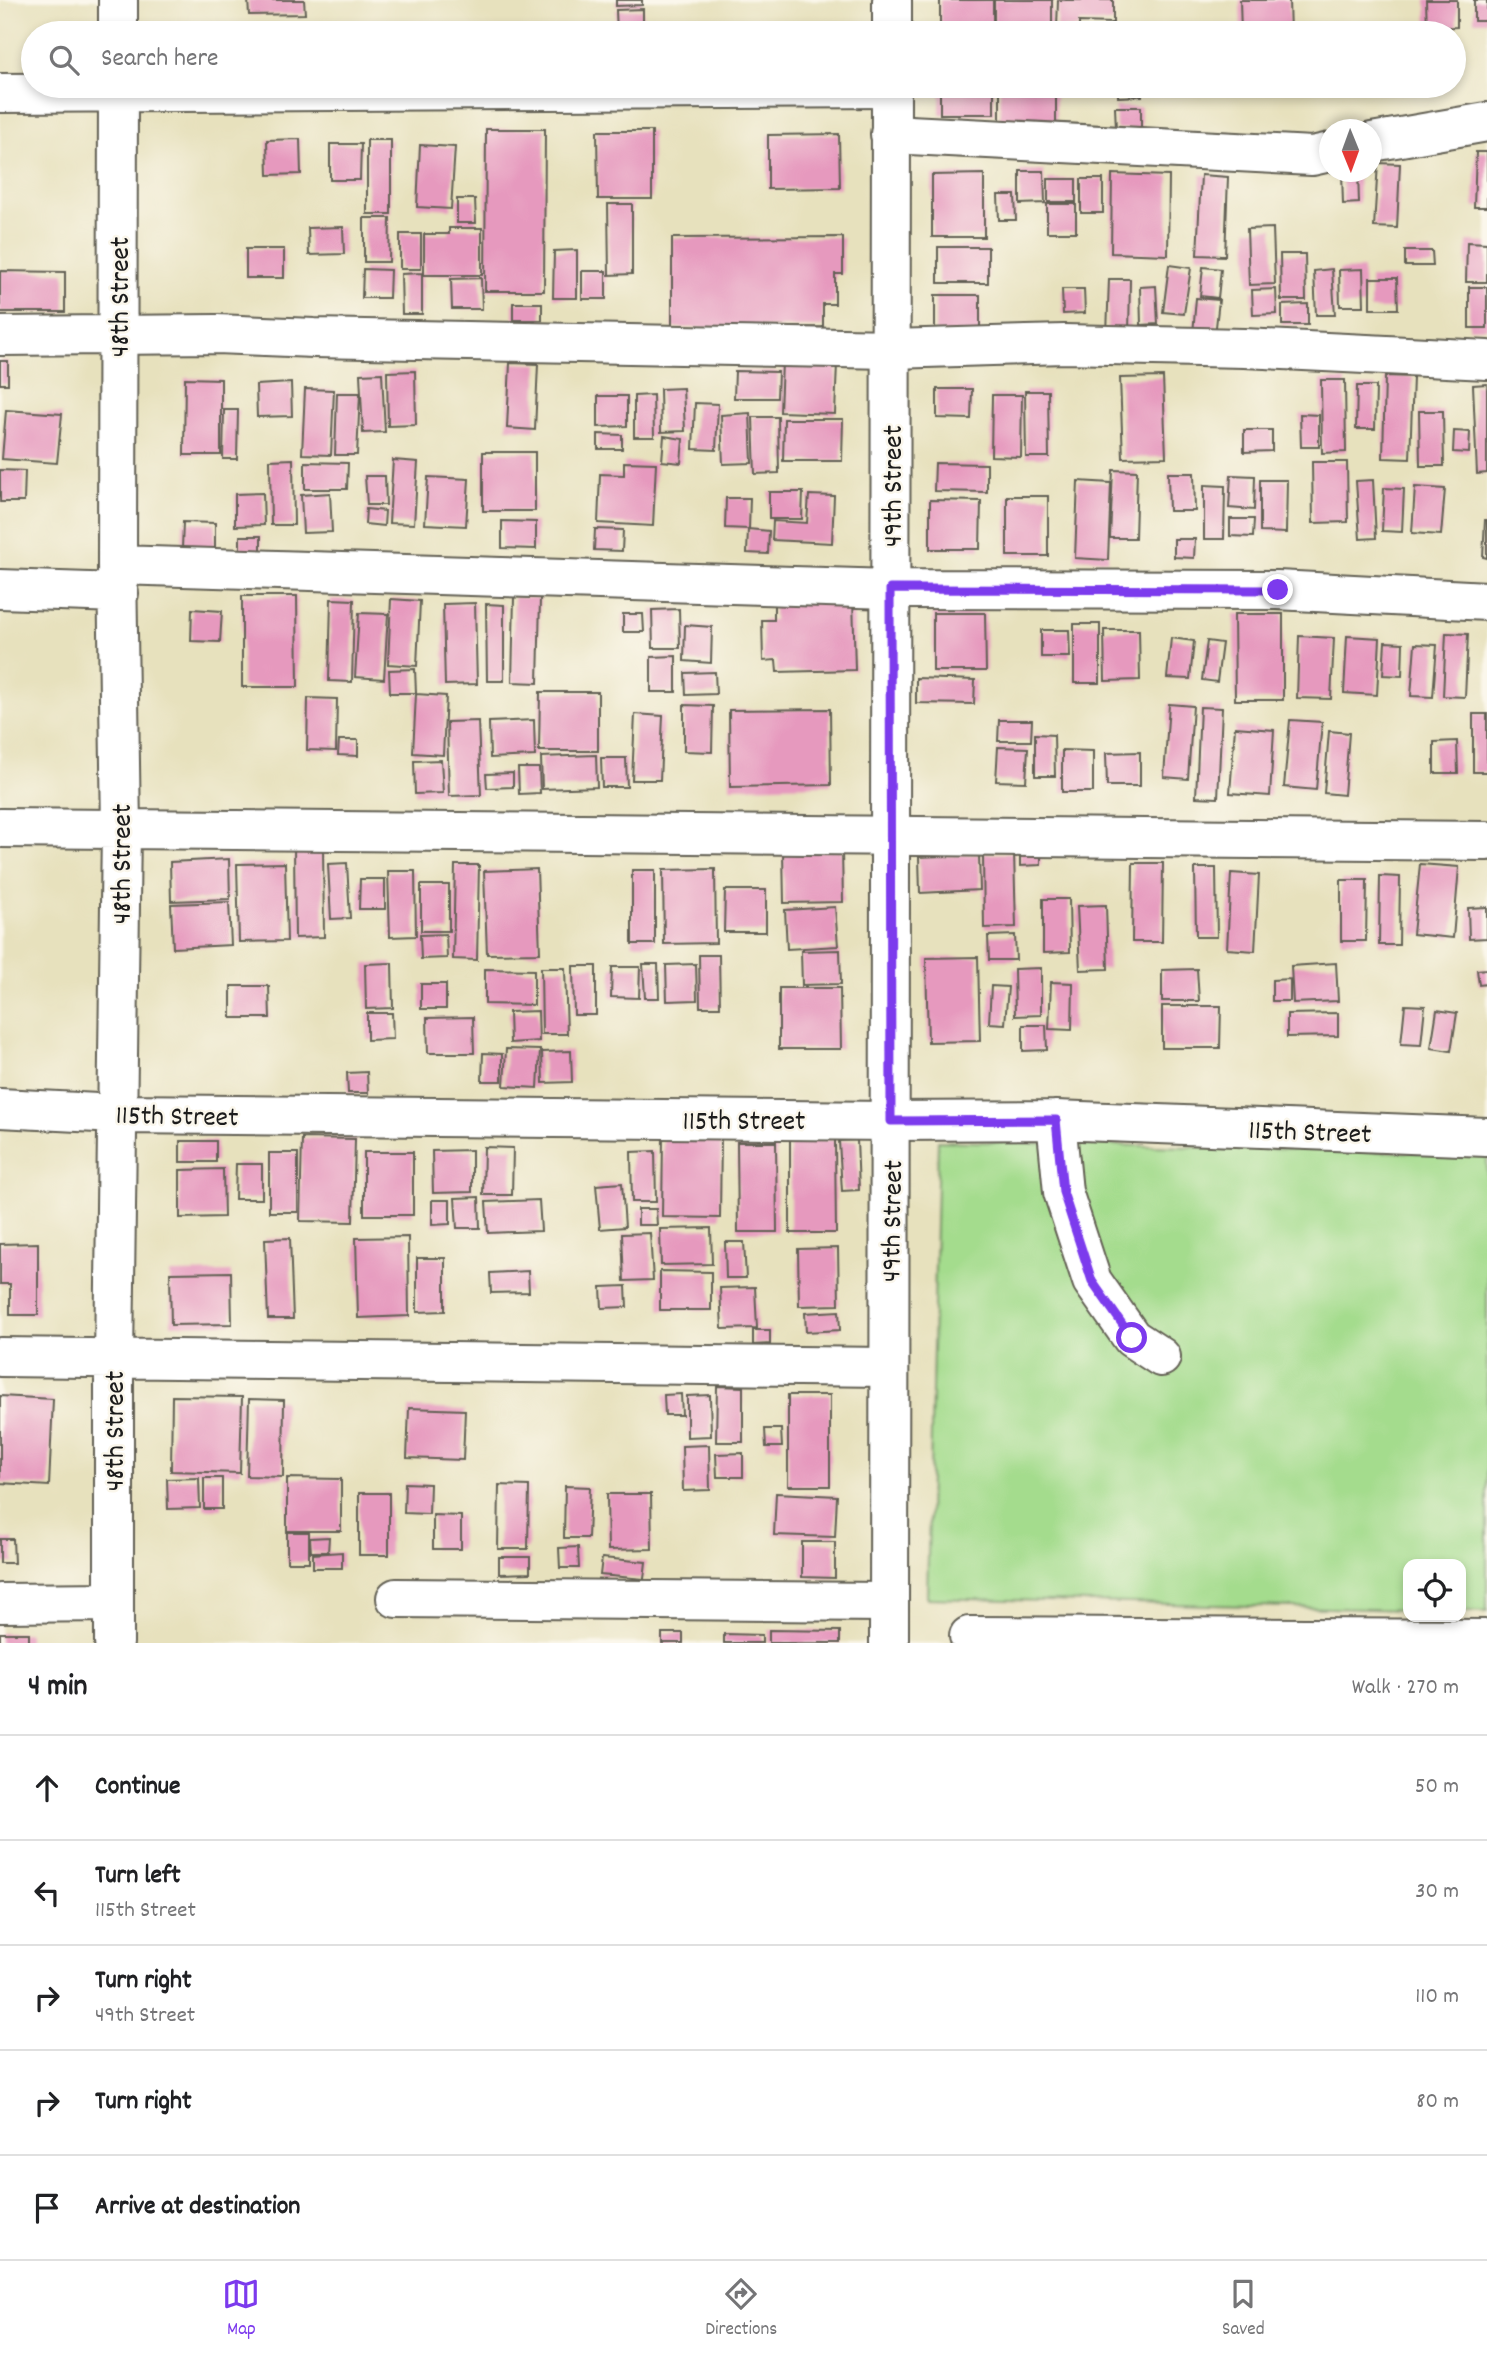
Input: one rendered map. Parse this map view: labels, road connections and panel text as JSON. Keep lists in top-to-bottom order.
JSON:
{
  "streets": {
    "street": ["48th Street", "49th Street", "115th Street"]
  },
  "crossings": [
    ["48th Street", "115th Street"],
    ["49th Street", "115th Street"]
  ],
  "north": "bottom",
  "page": {
    "search": "Search here",
    "heading": ["4 min", "Walk · 270 m"],
    "list": [
      ["Continue", "50 m"],
      ["Turn left", "115th Street", "30 m"],
      ["Turn right", "49th Street", "110 m"],
      ["Turn right", "80 m"],
      "Arrive at destination"
    ],
    "nav": ["Map", "Directions", "Saved"]
  }
}
